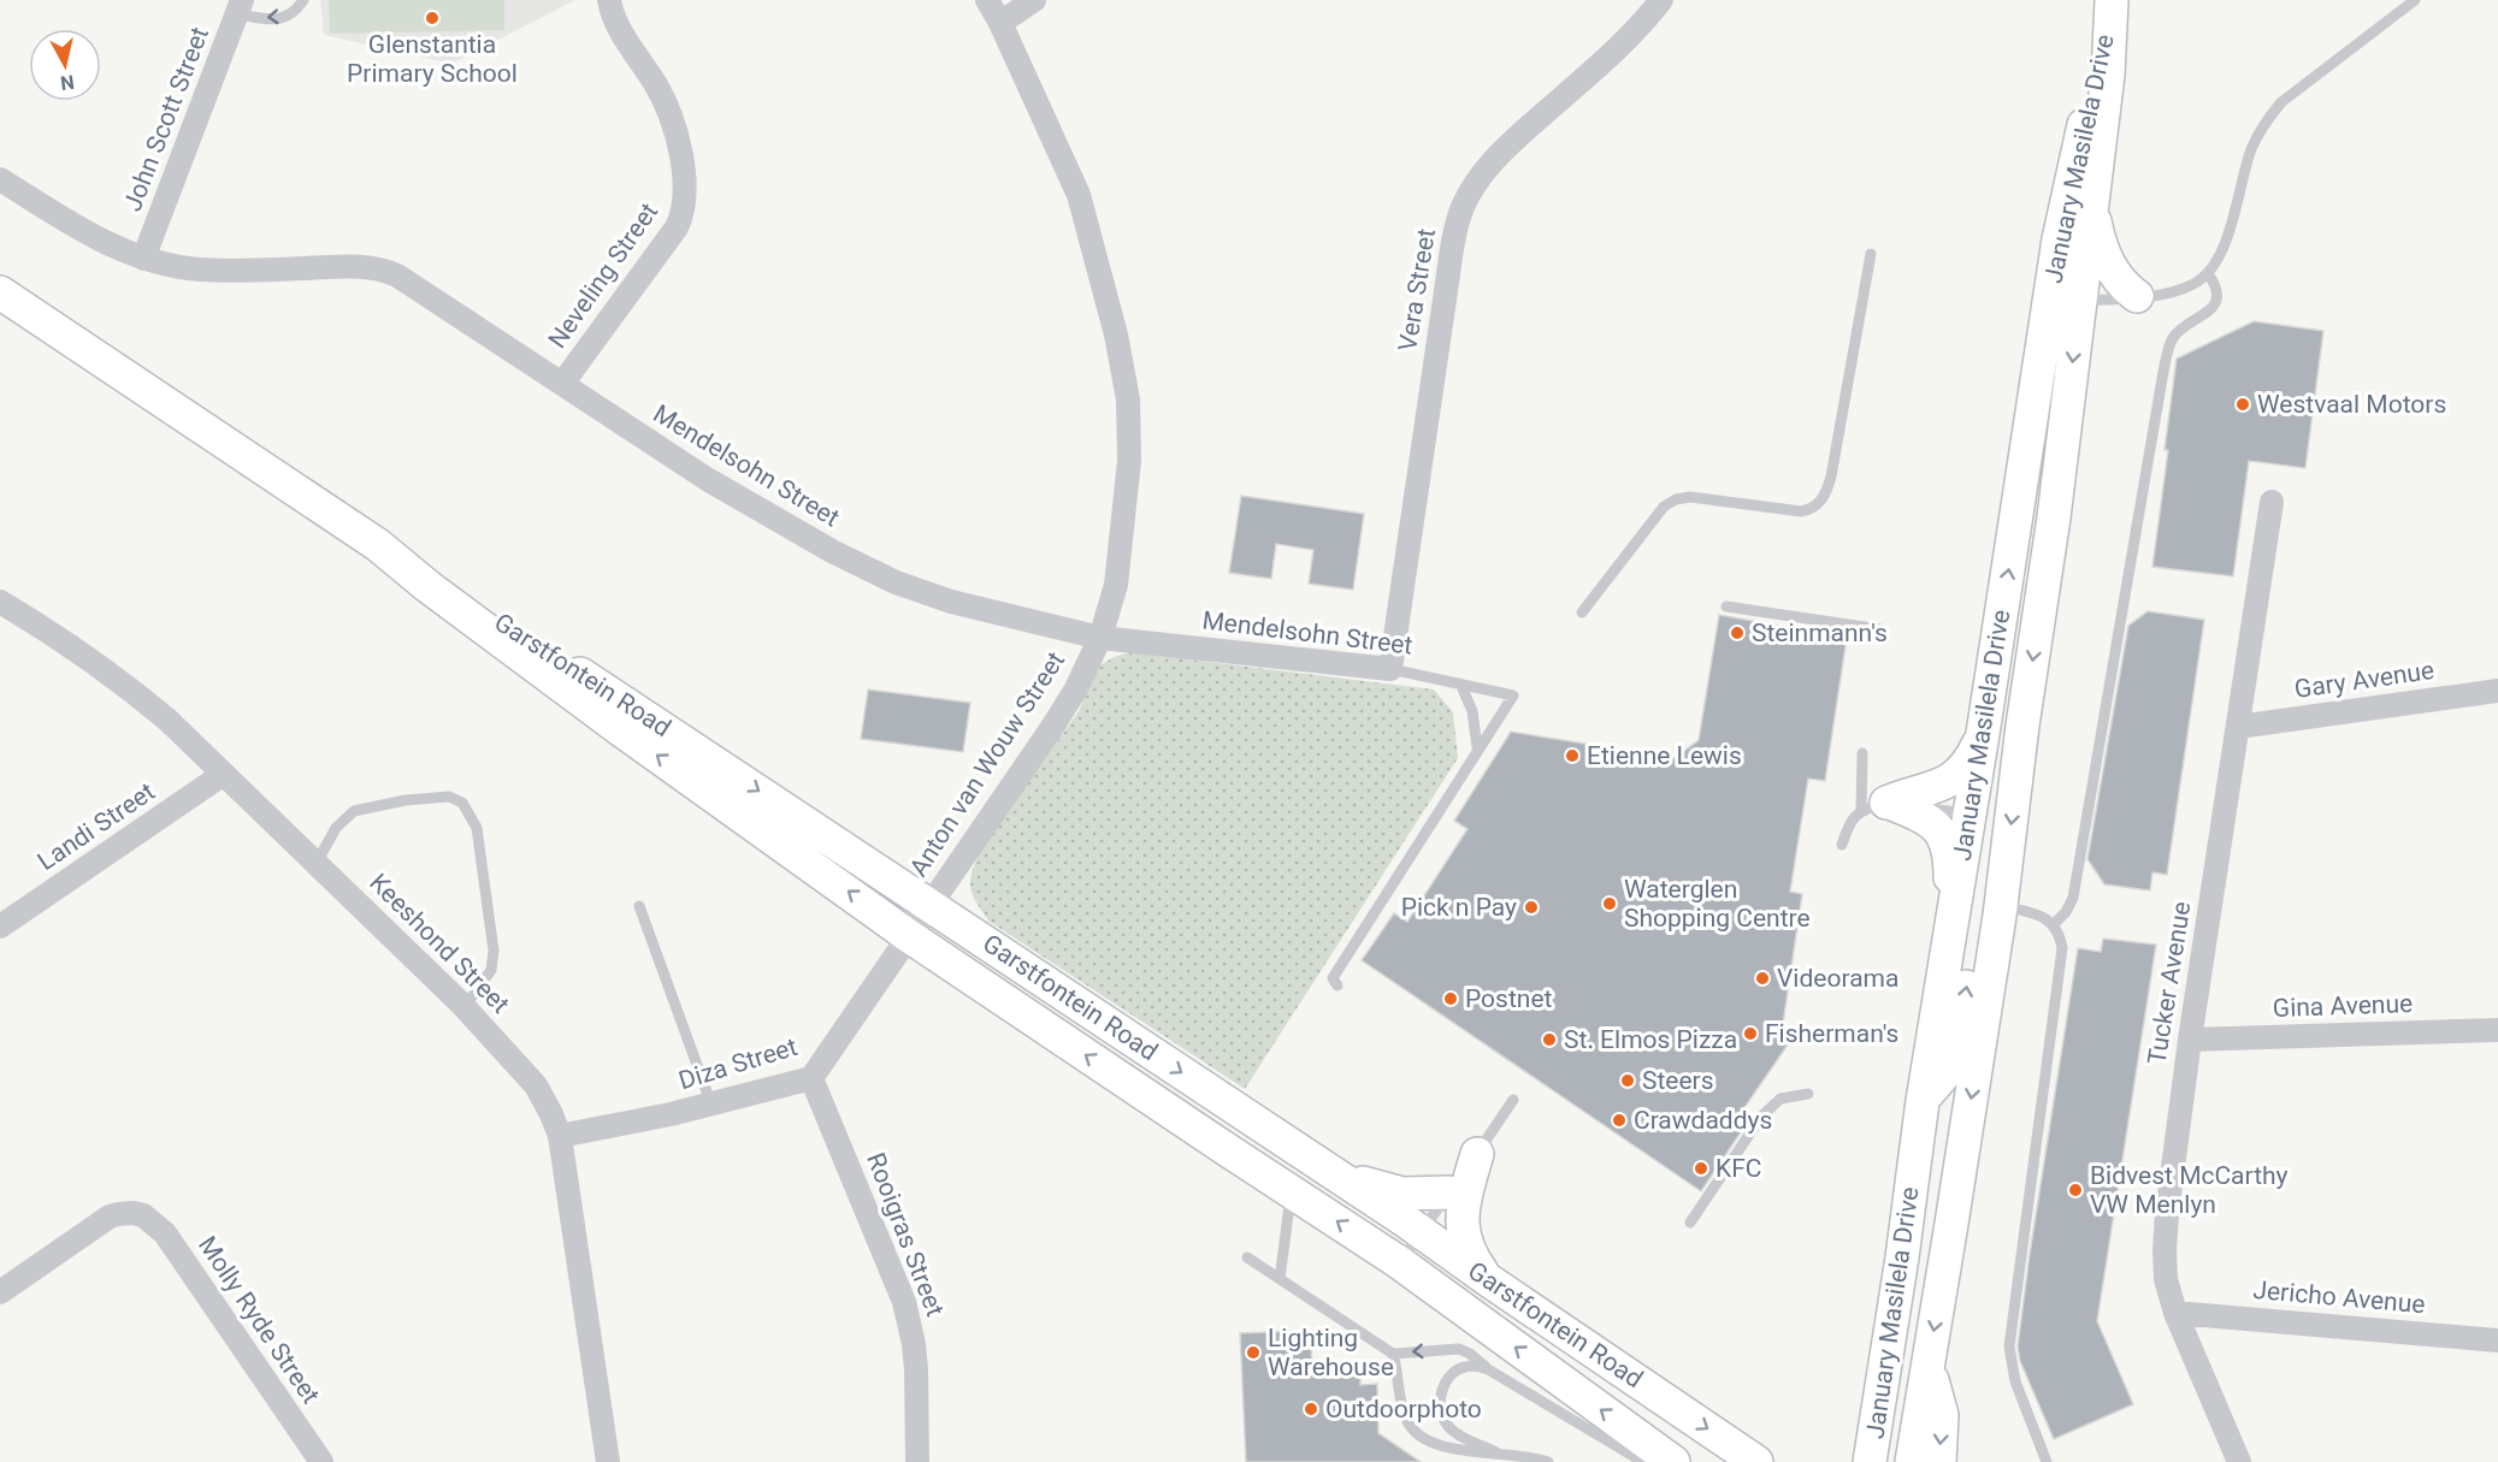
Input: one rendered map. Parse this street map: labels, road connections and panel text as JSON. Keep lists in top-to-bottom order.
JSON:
{
  "streets": {
    "main road": ["January Masilela Drive", "Garstfontein Road"],
    "street": [
      "John Scott Street",
      "Neveling Street",
      "Vera Street",
      "Mendelsohn Street",
      "Gary Avenue",
      "Anton van Wouw Street",
      "Landi Street",
      "Keeshond Street",
      "Tucker Avenue",
      "Gina Avenue",
      "Diza Street",
      "Rooigras Street",
      "Jericho Avenue",
      "Molly Ryde Street"
    ]
  },
  "crossings": [
    ["John Scott Street", "Mendelsohn Street"],
    ["Neveling Street", "Mendelsohn Street"],
    ["Vera Street", "Mendelsohn Street"],
    ["Mendelsohn Street", "Anton van Wouw Street"],
    ["Garstfontein Road", "Anton van Wouw Street"],
    ["Garstfontein Road", "Diza Street"],
    ["Gary Avenue", "Tucker Avenue"],
    ["Anton van Wouw Street", "Diza Street"],
    ["Landi Street", "Keeshond Street"],
    ["Keeshond Street", "Diza Street"],
    ["Tucker Avenue", "Gina Avenue"],
    ["Tucker Avenue", "Jericho Avenue"],
    ["Diza Street", "Rooigras Street"]
  ],
  "places": [
    "Glenstantia Primary School",
    "Westvaal Motors",
    "Steinmann's",
    "Etienne Lewis",
    "Waterglen Shopping Centre",
    "Pick n Pay",
    "Videorama",
    "Postnet",
    "Fisherman's",
    "St. Elmos Pizza",
    "Steers",
    "Crawdaddys",
    "KFC",
    "Bidvest McCarthy VW Menlyn",
    "Lighting Warehouse",
    "Outdoorphoto"
  ],
  "north": "bottom"
}
